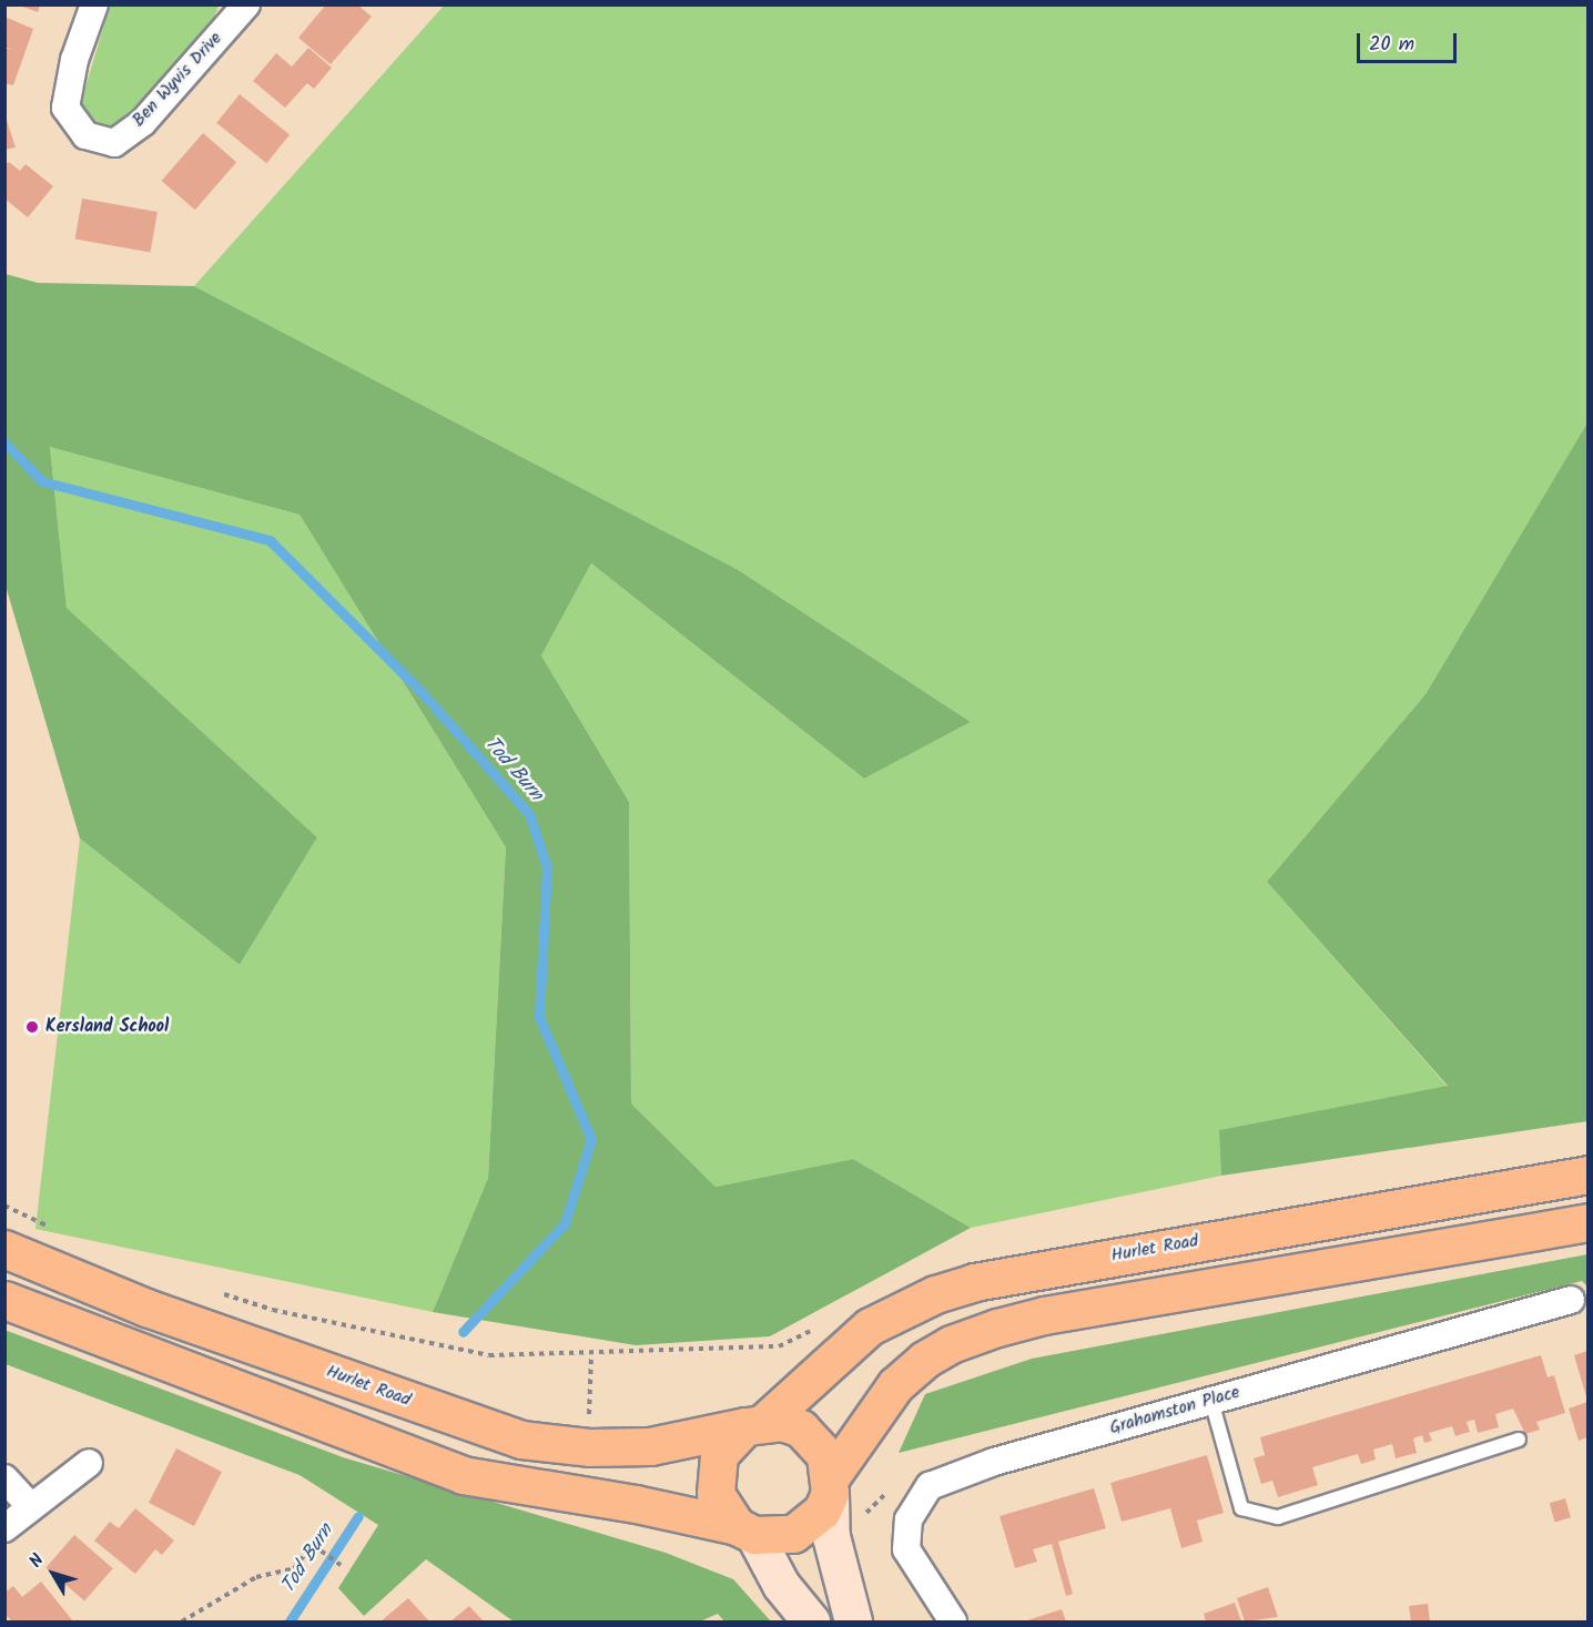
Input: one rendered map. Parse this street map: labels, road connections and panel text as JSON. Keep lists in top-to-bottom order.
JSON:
{
  "streets": {
    "main road": ["Hurlet Road"],
    "street": ["Ben Wyvis Drive", "Grahamston Place"]
  },
  "water": ["Tod Burn"],
  "places": ["Kersland School"],
  "scale_bar": "20 m",
  "north": "top left"
}
